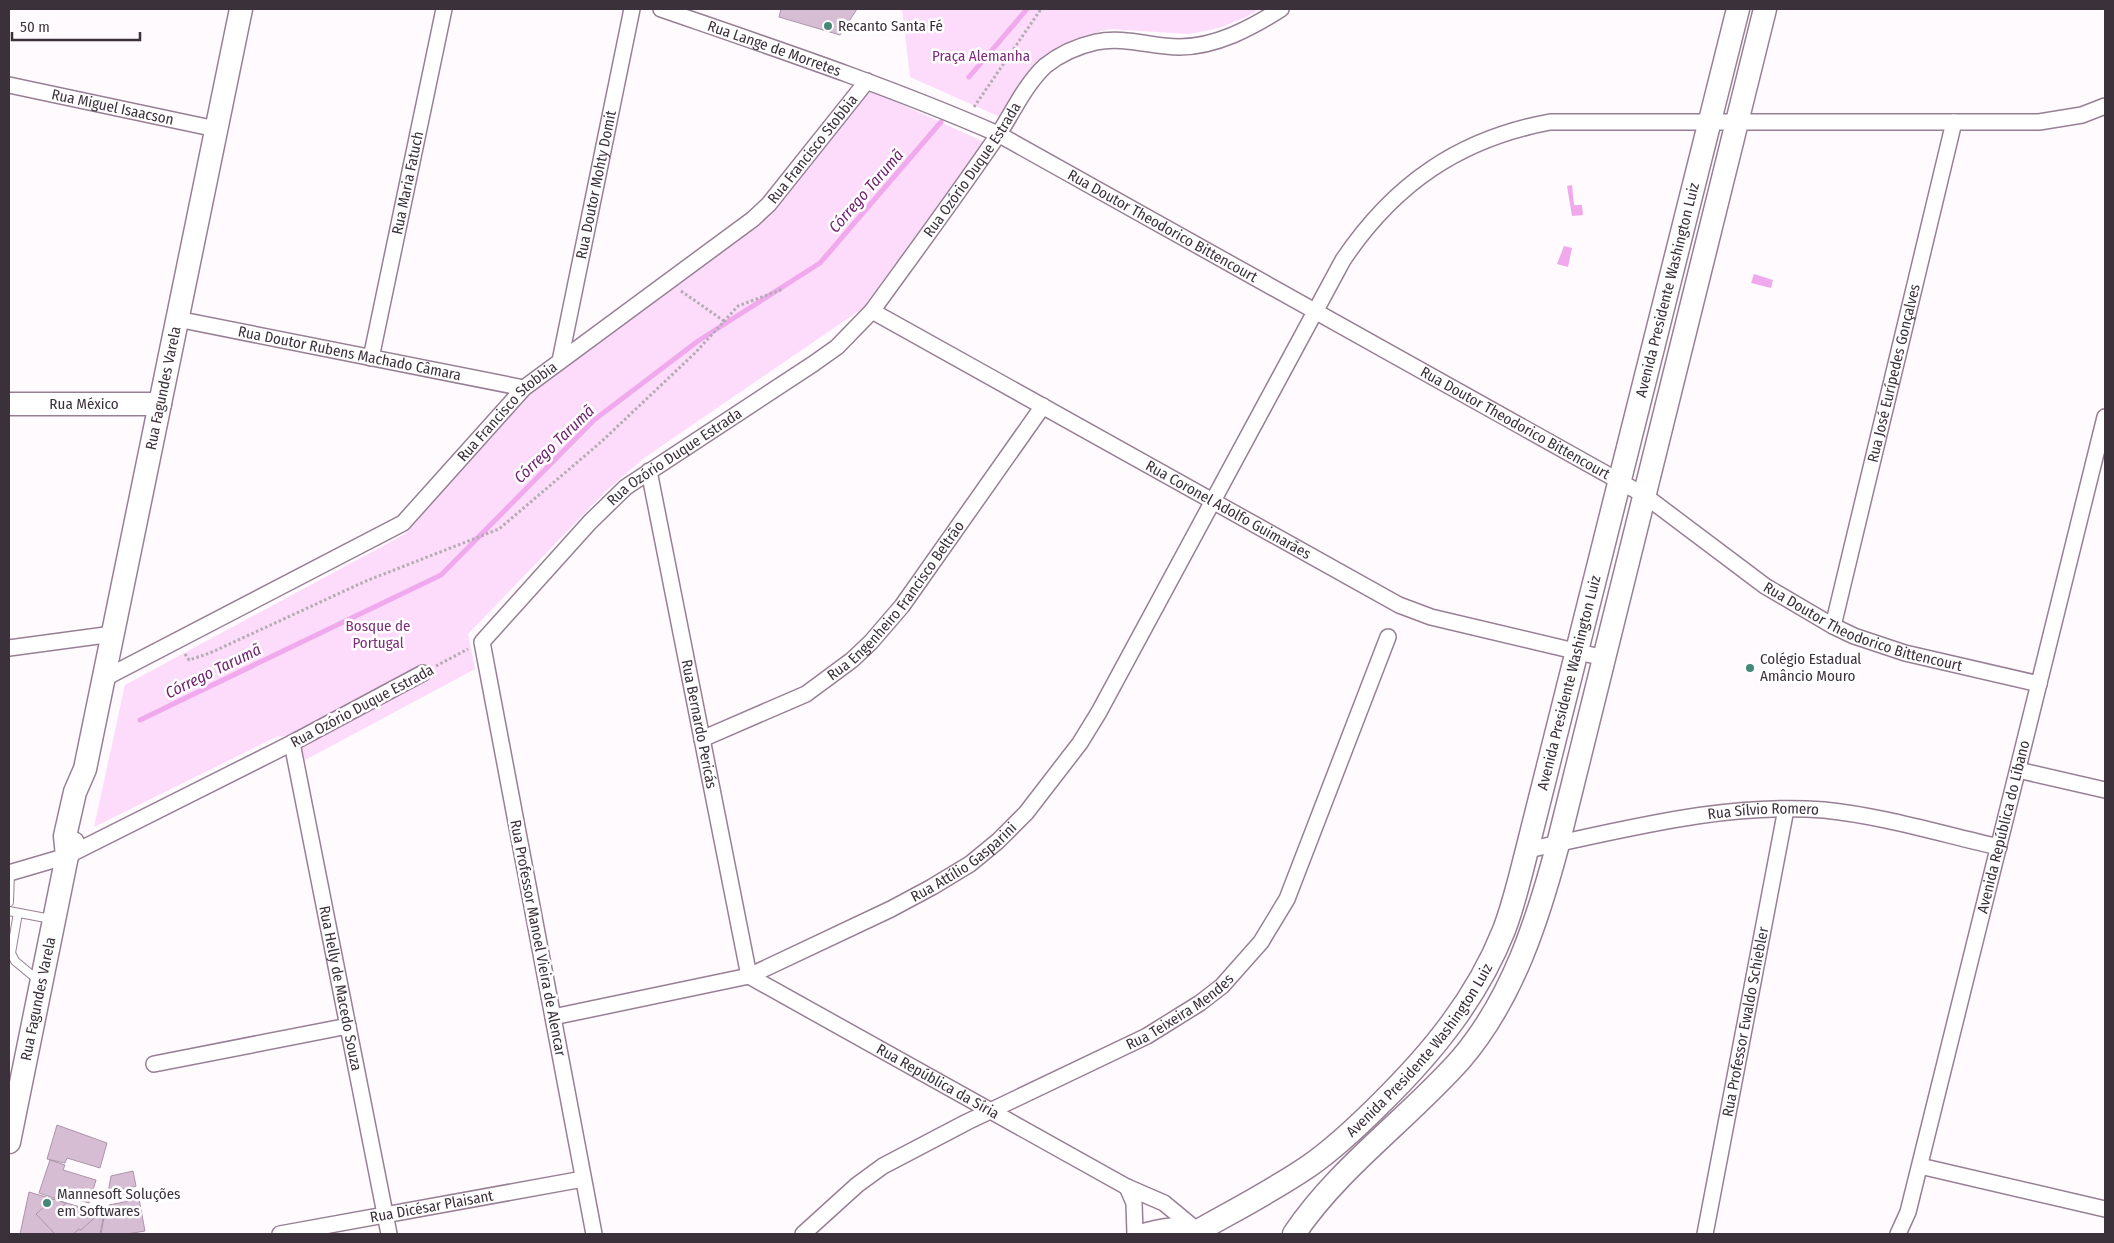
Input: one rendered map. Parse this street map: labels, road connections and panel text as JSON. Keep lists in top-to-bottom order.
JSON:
{
  "streets": {
    "street": [
      "Rua Lange de Morretes",
      "Rua Miguel Isaacson",
      "Rua Francisco Stobbia",
      "Rua Ozório Duque Estrada",
      "Rua Maria Fatuch",
      "Rua Doutor Mohty Domit",
      "Rua Doutor Theodorico Bittencourt",
      "Avenida Presidente Washington Luiz",
      "Rua Doutor Rubens Machado Câmara",
      "Rua José Eurípedes Gonçalves",
      "Rua Fagundes Varela",
      "Rua México",
      "Rua Coronel Adolfo Guimarães",
      "Rua Engenheiro Francisco Beltrão",
      "Rua Bernardo Pericás",
      "Rua Sílvio Romero",
      "Avenida República do Líbano",
      "Rua Attílio Gasparini",
      "Rua Professor Manoel Vieira de Alencar",
      "Rua Helly de Macedo Souza",
      "Rua Teixeira Mendes",
      "Rua Professor Ewaldo Schiebler",
      "Rua República da Síria",
      "Rua Dicésar Plaisant"
    ]
  },
  "crossings": [
    ["Rua Lange de Morretes", "Rua Francisco Stobbia"],
    ["Rua Lange de Morretes", "Rua Ozório Duque Estrada"],
    ["Rua Lange de Morretes", "Rua Doutor Theodorico Bittencourt"],
    ["Rua Miguel Isaacson", "Rua Fagundes Varela"],
    ["Rua Francisco Stobbia", "Rua Doutor Mohty Domit"],
    ["Rua Francisco Stobbia", "Rua Doutor Rubens Machado Câmara"],
    ["Rua Francisco Stobbia", "Rua Fagundes Varela"],
    ["Rua Ozório Duque Estrada", "Rua Doutor Theodorico Bittencourt"],
    ["Rua Ozório Duque Estrada", "Rua Fagundes Varela"],
    ["Rua Ozório Duque Estrada", "Rua Coronel Adolfo Guimarães"],
    ["Rua Ozório Duque Estrada", "Rua Bernardo Pericás"],
    ["Rua Ozório Duque Estrada", "Rua Professor Manoel Vieira de Alencar"],
    ["Rua Ozório Duque Estrada", "Rua Helly de Macedo Souza"],
    ["Rua Maria Fatuch", "Rua Doutor Rubens Machado Câmara"],
    ["Rua Doutor Theodorico Bittencourt", "Avenida Presidente Washington Luiz"],
    ["Rua Doutor Theodorico Bittencourt", "Rua José Eurípedes Gonçalves"],
    ["Rua Doutor Theodorico Bittencourt", "Avenida República do Líbano"],
    ["Rua Doutor Theodorico Bittencourt", "Rua Attílio Gasparini"],
    ["Avenida Presidente Washington Luiz", "Rua Coronel Adolfo Guimarães"],
    ["Avenida Presidente Washington Luiz", "Rua Sílvio Romero"],
    ["Avenida Presidente Washington Luiz", "Rua Attílio Gasparini"],
    ["Avenida Presidente Washington Luiz", "Rua República da Síria"],
    ["Rua Doutor Rubens Machado Câmara", "Rua Fagundes Varela"],
    ["Rua José Eurípedes Gonçalves", "Rua Attílio Gasparini"],
    ["Rua Fagundes Varela", "Rua México"],
    ["Rua Coronel Adolfo Guimarães", "Rua Engenheiro Francisco Beltrão"],
    ["Rua Coronel Adolfo Guimarães", "Rua Attílio Gasparini"],
    ["Rua Engenheiro Francisco Beltrão", "Rua Bernardo Pericás"],
    ["Rua Bernardo Pericás", "Rua Attílio Gasparini"],
    ["Rua Bernardo Pericás", "Rua República da Síria"],
    ["Rua Sílvio Romero", "Avenida República do Líbano"],
    ["Rua Sílvio Romero", "Rua Professor Ewaldo Schiebler"],
    ["Rua Attílio Gasparini", "Rua Professor Manoel Vieira de Alencar"],
    ["Rua Attílio Gasparini", "Rua República da Síria"],
    ["Rua Professor Manoel Vieira de Alencar", "Rua Dicésar Plaisant"],
    ["Rua Helly de Macedo Souza", "Rua Dicésar Plaisant"],
    ["Rua Teixeira Mendes", "Rua República da Síria"]
  ],
  "water": ["Córrego Tarumã"],
  "parks": ["Praça Alemanha", "Bosque de Portugal"],
  "places": ["Recanto Santa Fé", "Colégio Estadual Amâncio Mouro", "Mannesoft Soluções em Softwares"],
  "scale_bar": "50 m"
}
